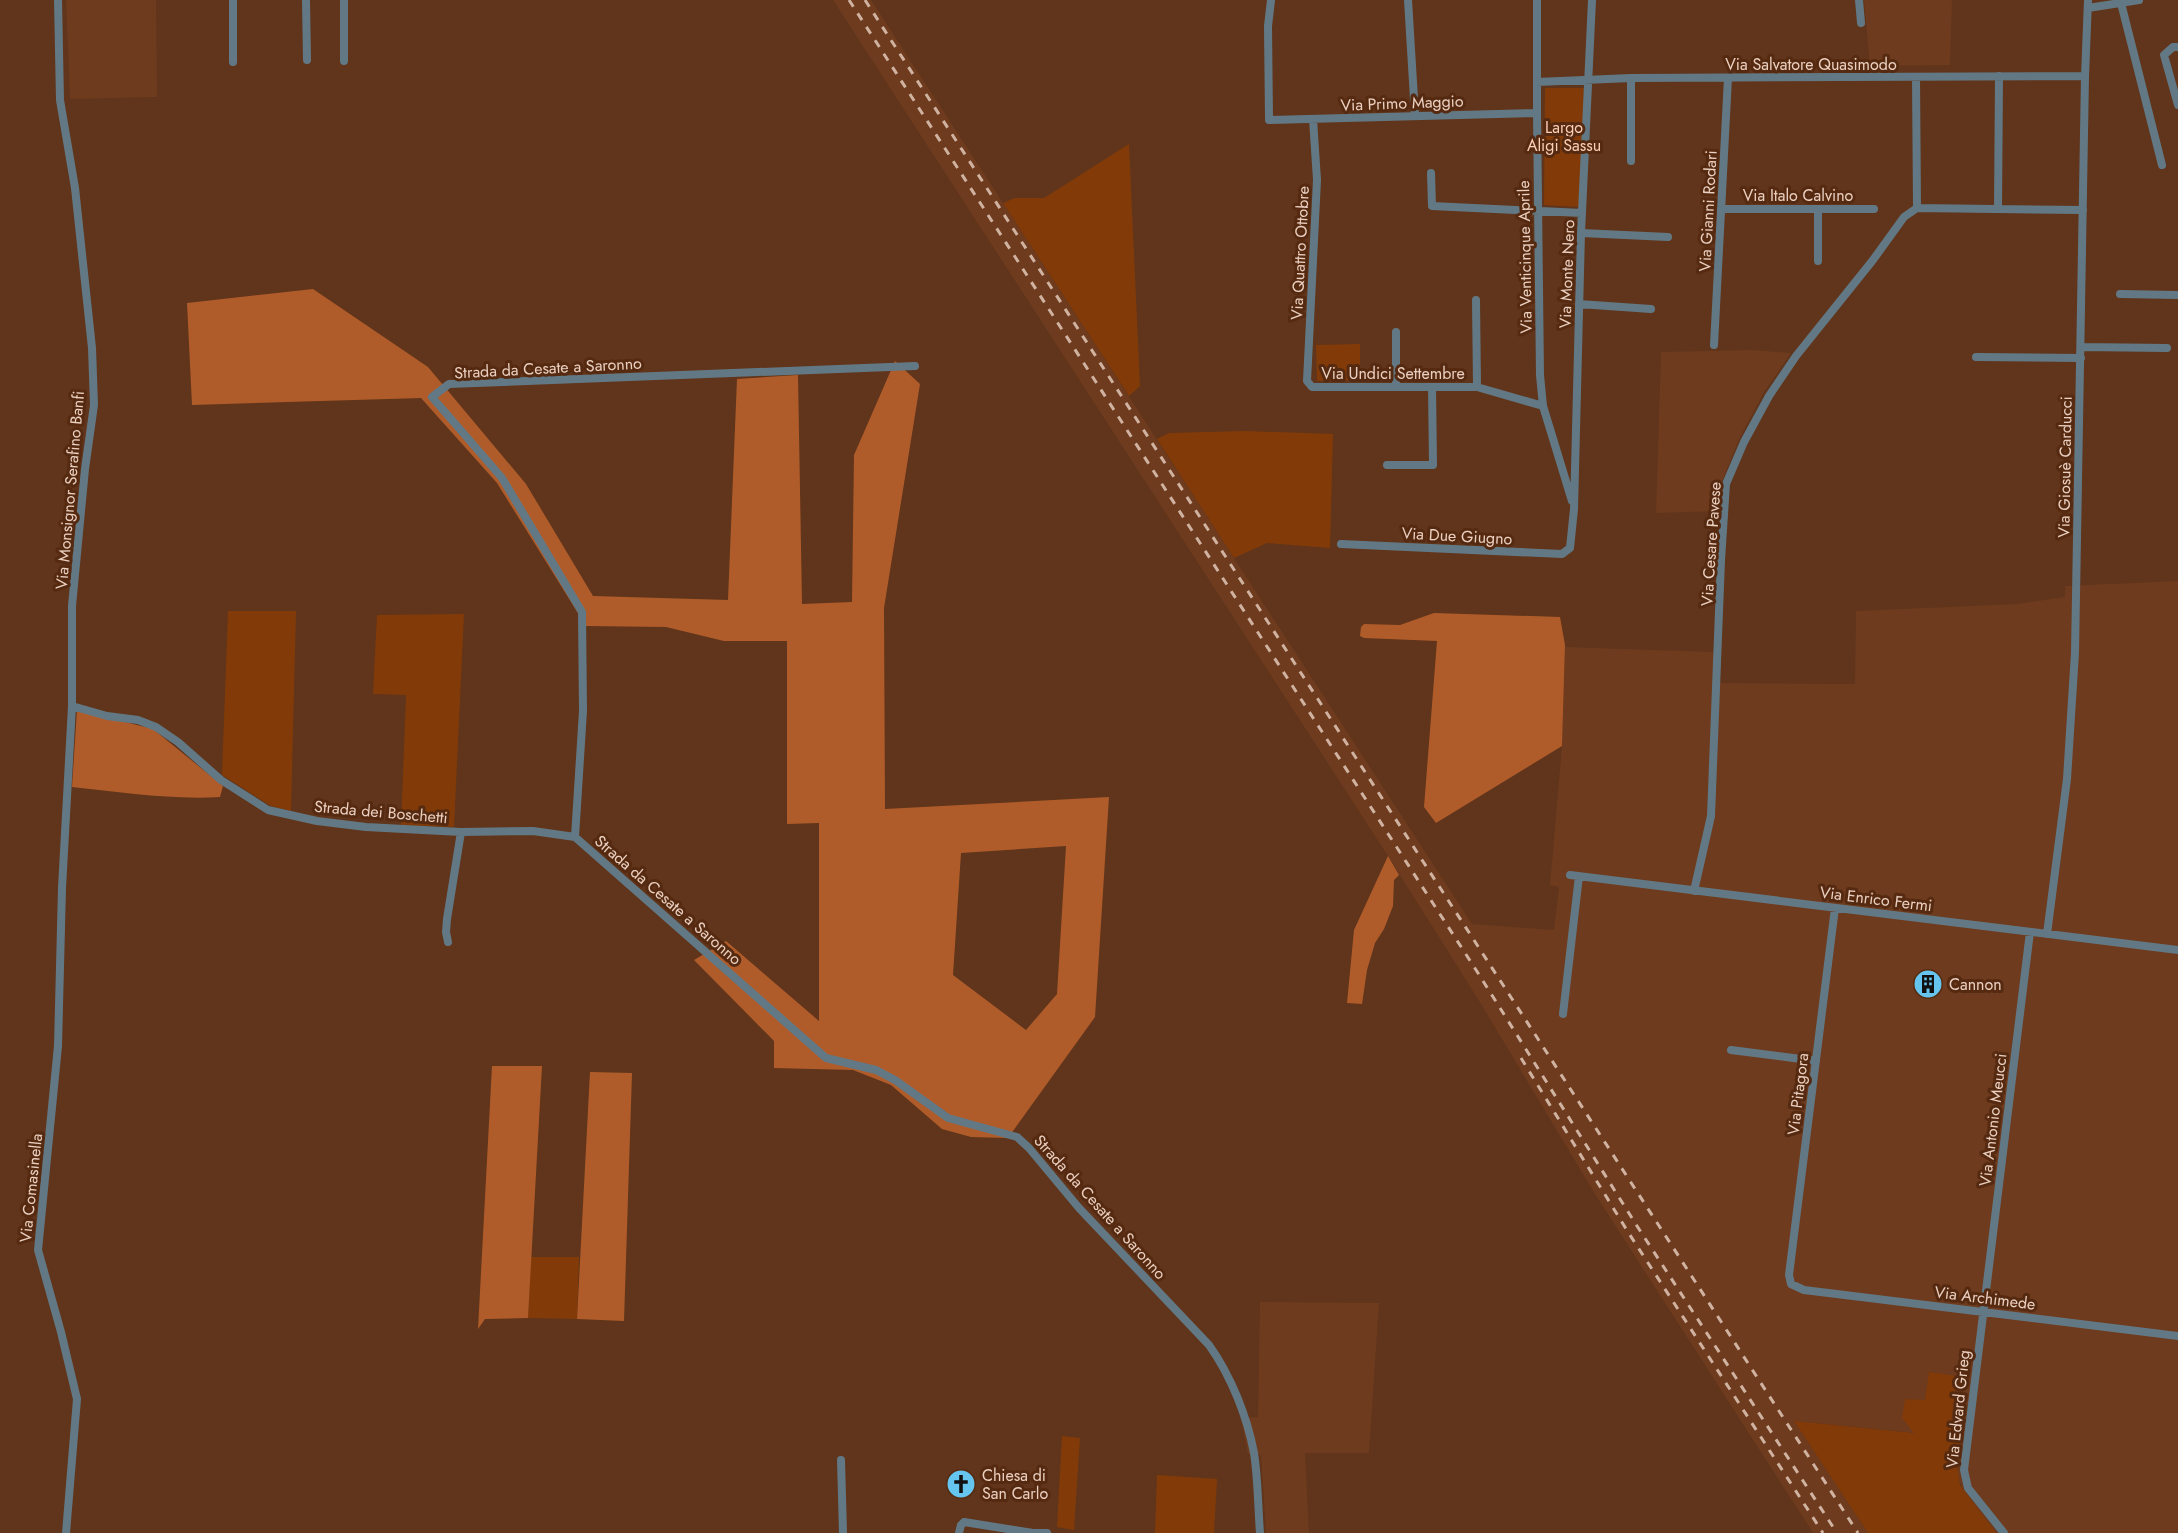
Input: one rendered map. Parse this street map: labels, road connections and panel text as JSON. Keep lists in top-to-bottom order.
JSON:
{
  "streets": {
    "street": [
      "Via Salvatore Quasimodo",
      "Via Primo Maggio",
      "Via Italo Calvino",
      "Via Gianni Rodari",
      "Via Quattro Ottobre",
      "Via Venticinque Aprile",
      "Via Monte Nero",
      "Strada da Cesate a Saronno",
      "Via Undici Settembre",
      "Via Giosuè Carducci",
      "Via Monsignor Serafino Banfi",
      "Via Due Giugno",
      "Via Cesare Pavese",
      "Strada dei Boschetti",
      "Via Enrico Fermi",
      "Via Pitagora",
      "Via Antonio Meucci",
      "Via Comasinella",
      "Via Archimede",
      "Via Edvard Grieg"
    ]
  },
  "crossings": [
    ["Via Salvatore Quasimodo", "Via Gianni Rodari"],
    ["Via Salvatore Quasimodo", "Via Venticinque Aprile"],
    ["Via Salvatore Quasimodo", "Via Monte Nero"],
    ["Via Salvatore Quasimodo", "Via Giosuè Carducci"],
    ["Via Primo Maggio", "Via Quattro Ottobre"],
    ["Via Primo Maggio", "Via Venticinque Aprile"],
    ["Via Italo Calvino", "Via Gianni Rodari"],
    ["Via Quattro Ottobre", "Via Undici Settembre"],
    ["Via Venticinque Aprile", "Via Monte Nero"],
    ["Via Venticinque Aprile", "Via Undici Settembre"],
    ["Via Monte Nero", "Via Due Giugno"],
    ["Strada da Cesate a Saronno", "Strada dei Boschetti"],
    ["Via Giosuè Carducci", "Via Enrico Fermi"],
    ["Via Monsignor Serafino Banfi", "Strada dei Boschetti"],
    ["Via Monsignor Serafino Banfi", "Via Comasinella"],
    ["Via Cesare Pavese", "Via Enrico Fermi"],
    ["Via Enrico Fermi", "Via Pitagora"],
    ["Via Enrico Fermi", "Via Antonio Meucci"],
    ["Via Pitagora", "Via Archimede"],
    ["Via Antonio Meucci", "Via Archimede"],
    ["Via Antonio Meucci", "Via Edvard Grieg"],
    ["Via Archimede", "Via Edvard Grieg"]
  ],
  "parks": ["Largo Aligi Sassu"],
  "places": {
    "building": ["Cannon"],
    "church": ["Chiesa di San Carlo"]
  }
}
